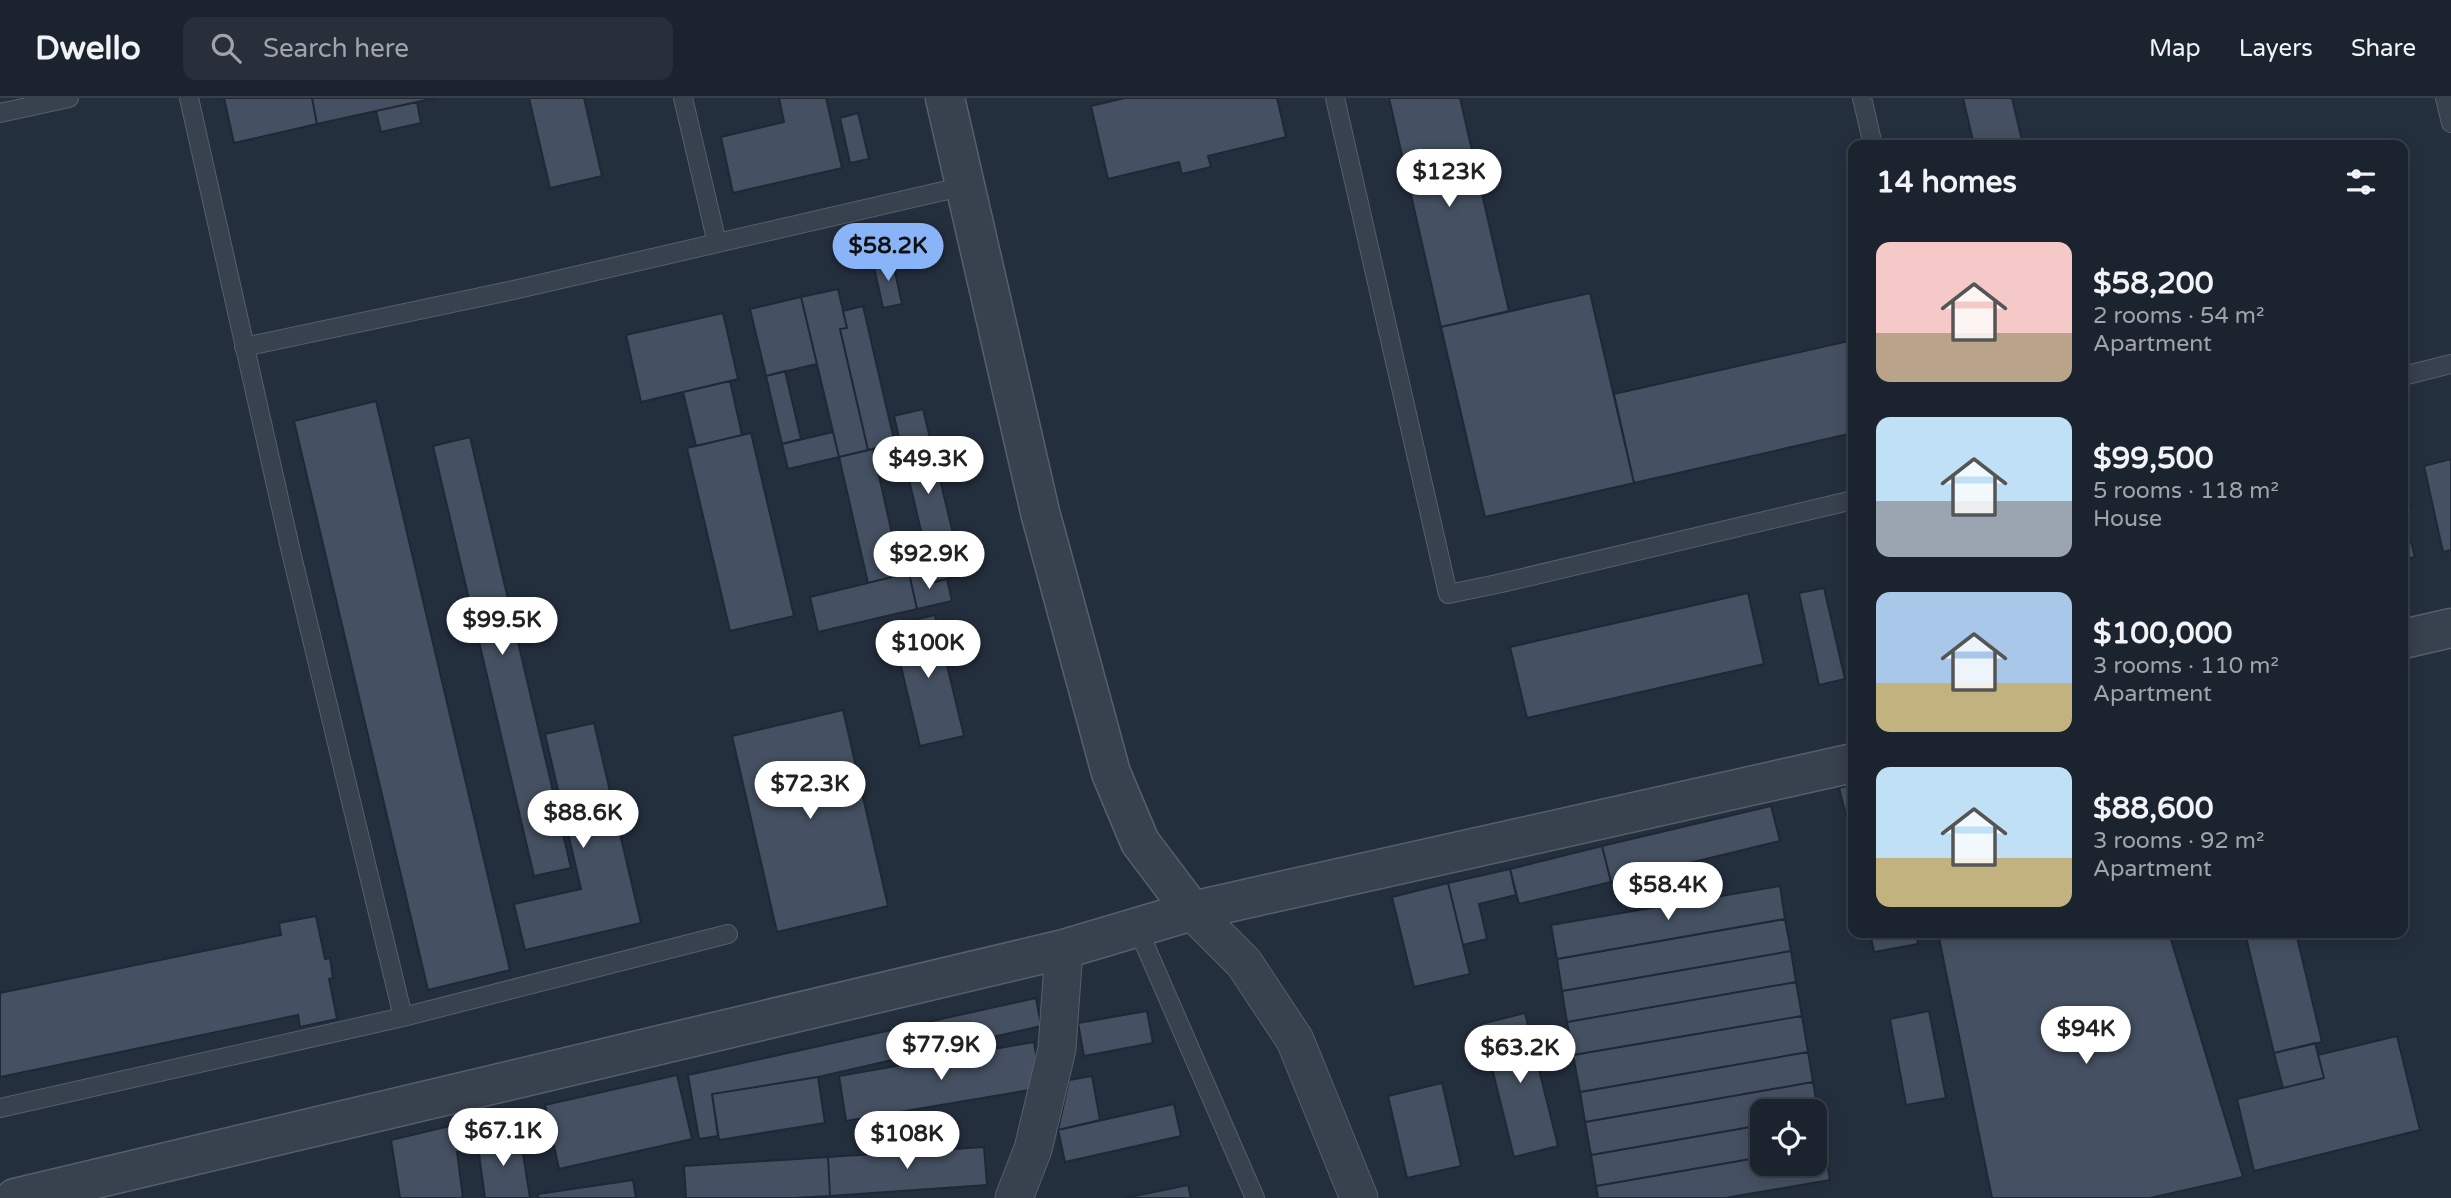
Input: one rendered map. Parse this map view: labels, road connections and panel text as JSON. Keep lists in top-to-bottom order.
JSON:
{
  "page": {
    "header": "Dwello",
    "search": "Search here",
    "nav": ["Map", "Layers", "Share"],
    "heading": "14 homes",
    "price": [
      "$123K",
      "$58.2K",
      "$49.3K",
      "$92.9K",
      "$99.5K",
      "$100K",
      "$72.3K",
      "$88.6K",
      "$58.4K",
      "$94K",
      "$77.9K",
      "$63.2K",
      "$67.1K",
      "$108K"
    ],
    "list": [
      {
        "name": "$58,200",
        "note": "2 rooms · 54 m² · Apartment"
      },
      {
        "name": "$99,500",
        "note": "5 rooms · 118 m² · House"
      },
      {
        "name": "$100,000",
        "note": "3 rooms · 110 m² · Apartment"
      },
      {
        "name": "$88,600",
        "note": "3 rooms · 92 m² · Apartment"
      }
    ]
  }
}
